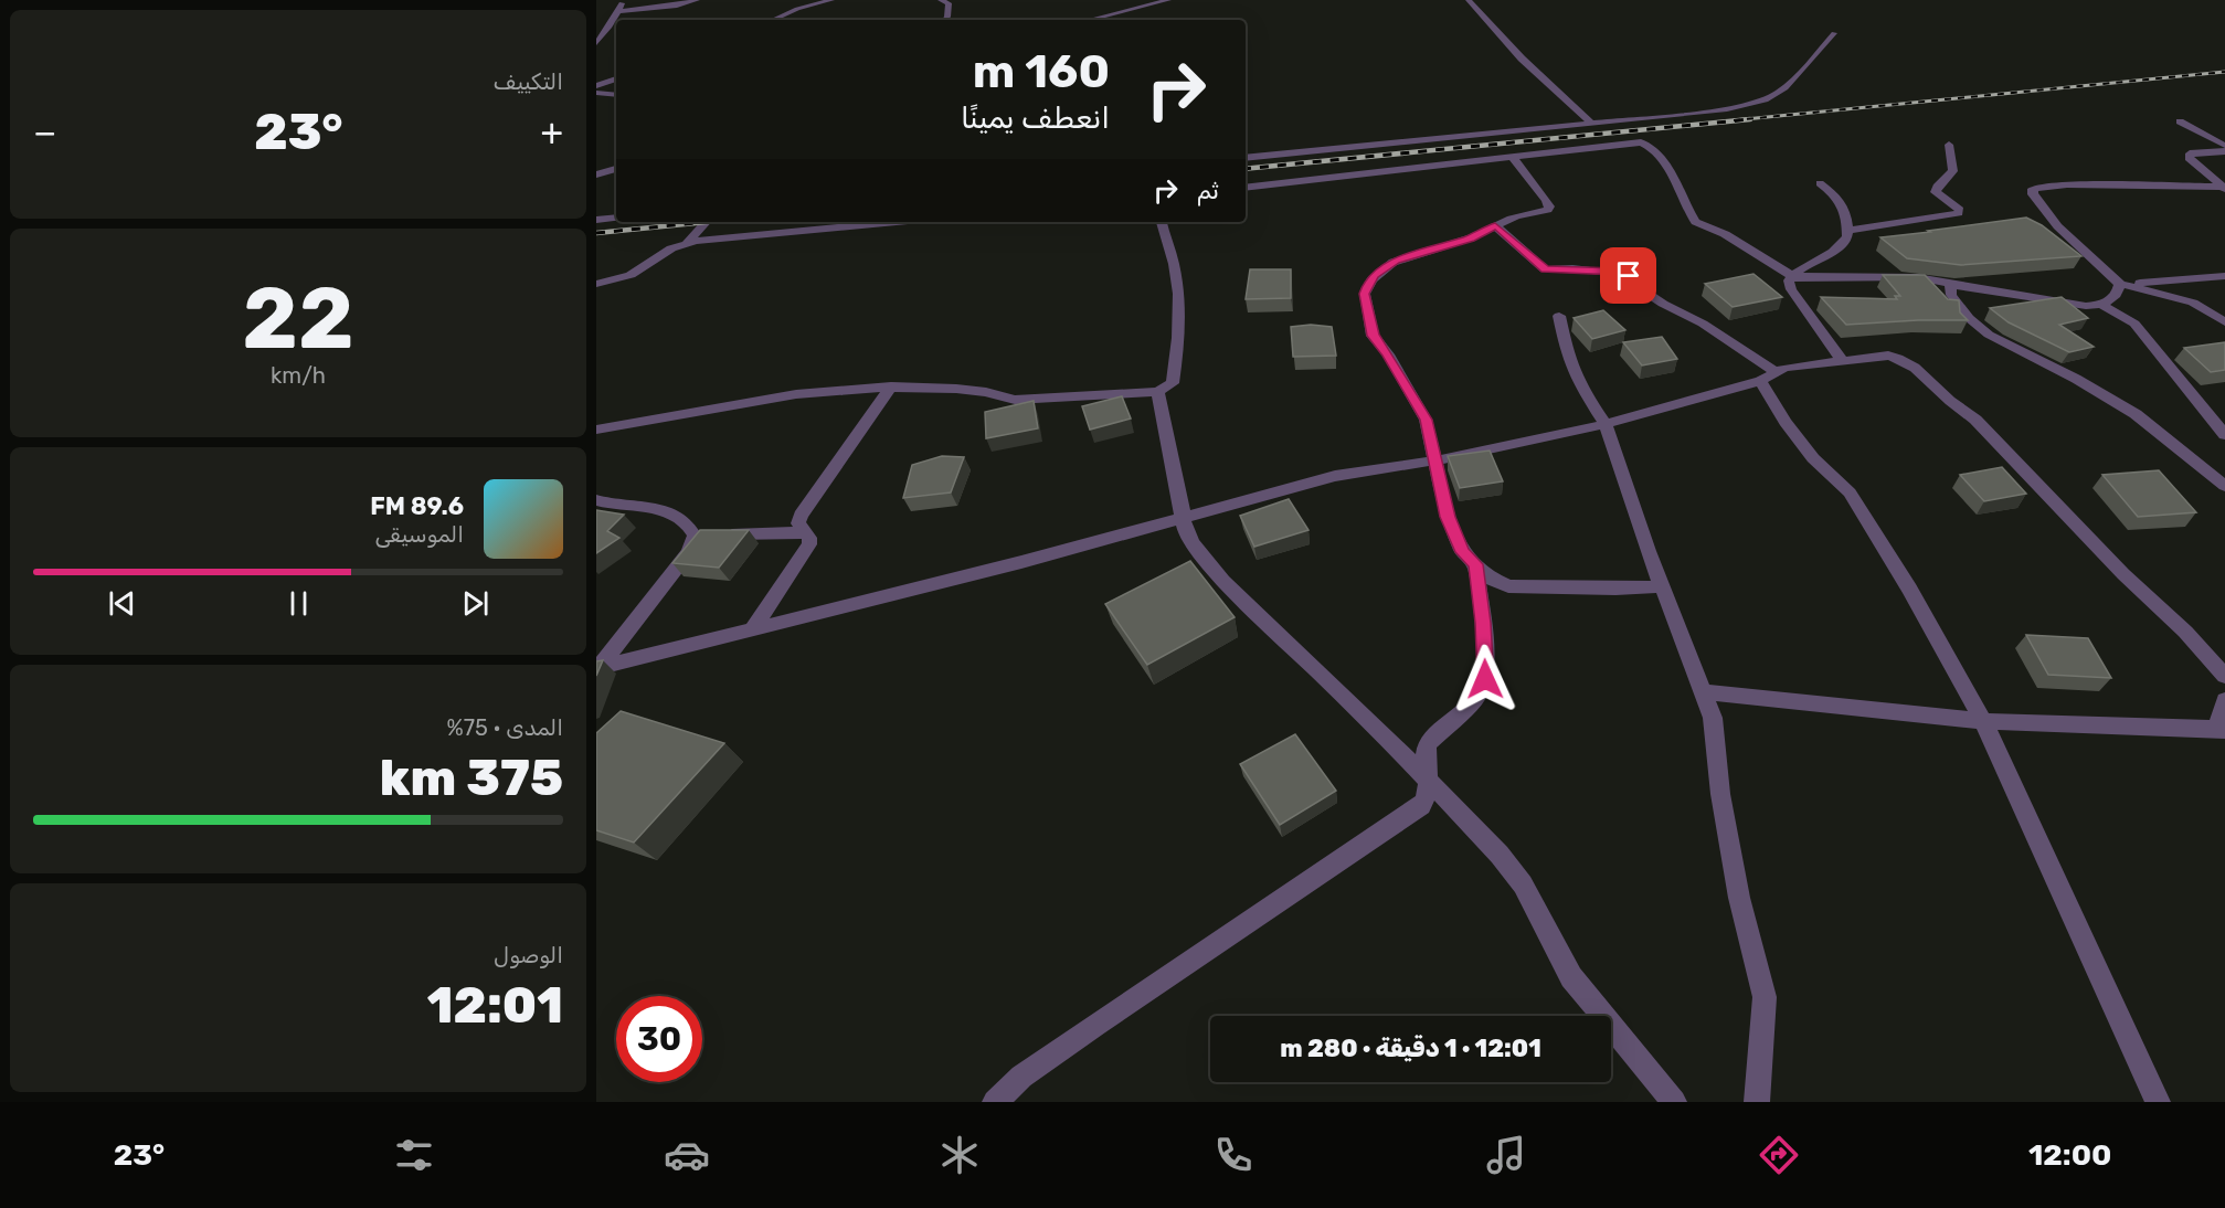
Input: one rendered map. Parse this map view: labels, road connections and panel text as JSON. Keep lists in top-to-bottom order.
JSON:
{
  "page": {
    "tile": [
      "التكييف",
      ["22", "km/h"],
      ["المدى · 75%", "375 km"],
      ["الوصول", "12:01"]
    ],
    "turn": ["160 m", "انعطف يمينًا"],
    "heat": ["−", "23°", "+"],
    "then": "ثم",
    "song": ["89.6 FM", "الموسيقى"],
    "limit": "30",
    "trip": "12:01 · 1 دقيقة · 280 m",
    "tabs": ["12:00", "23°"]
  }
}
